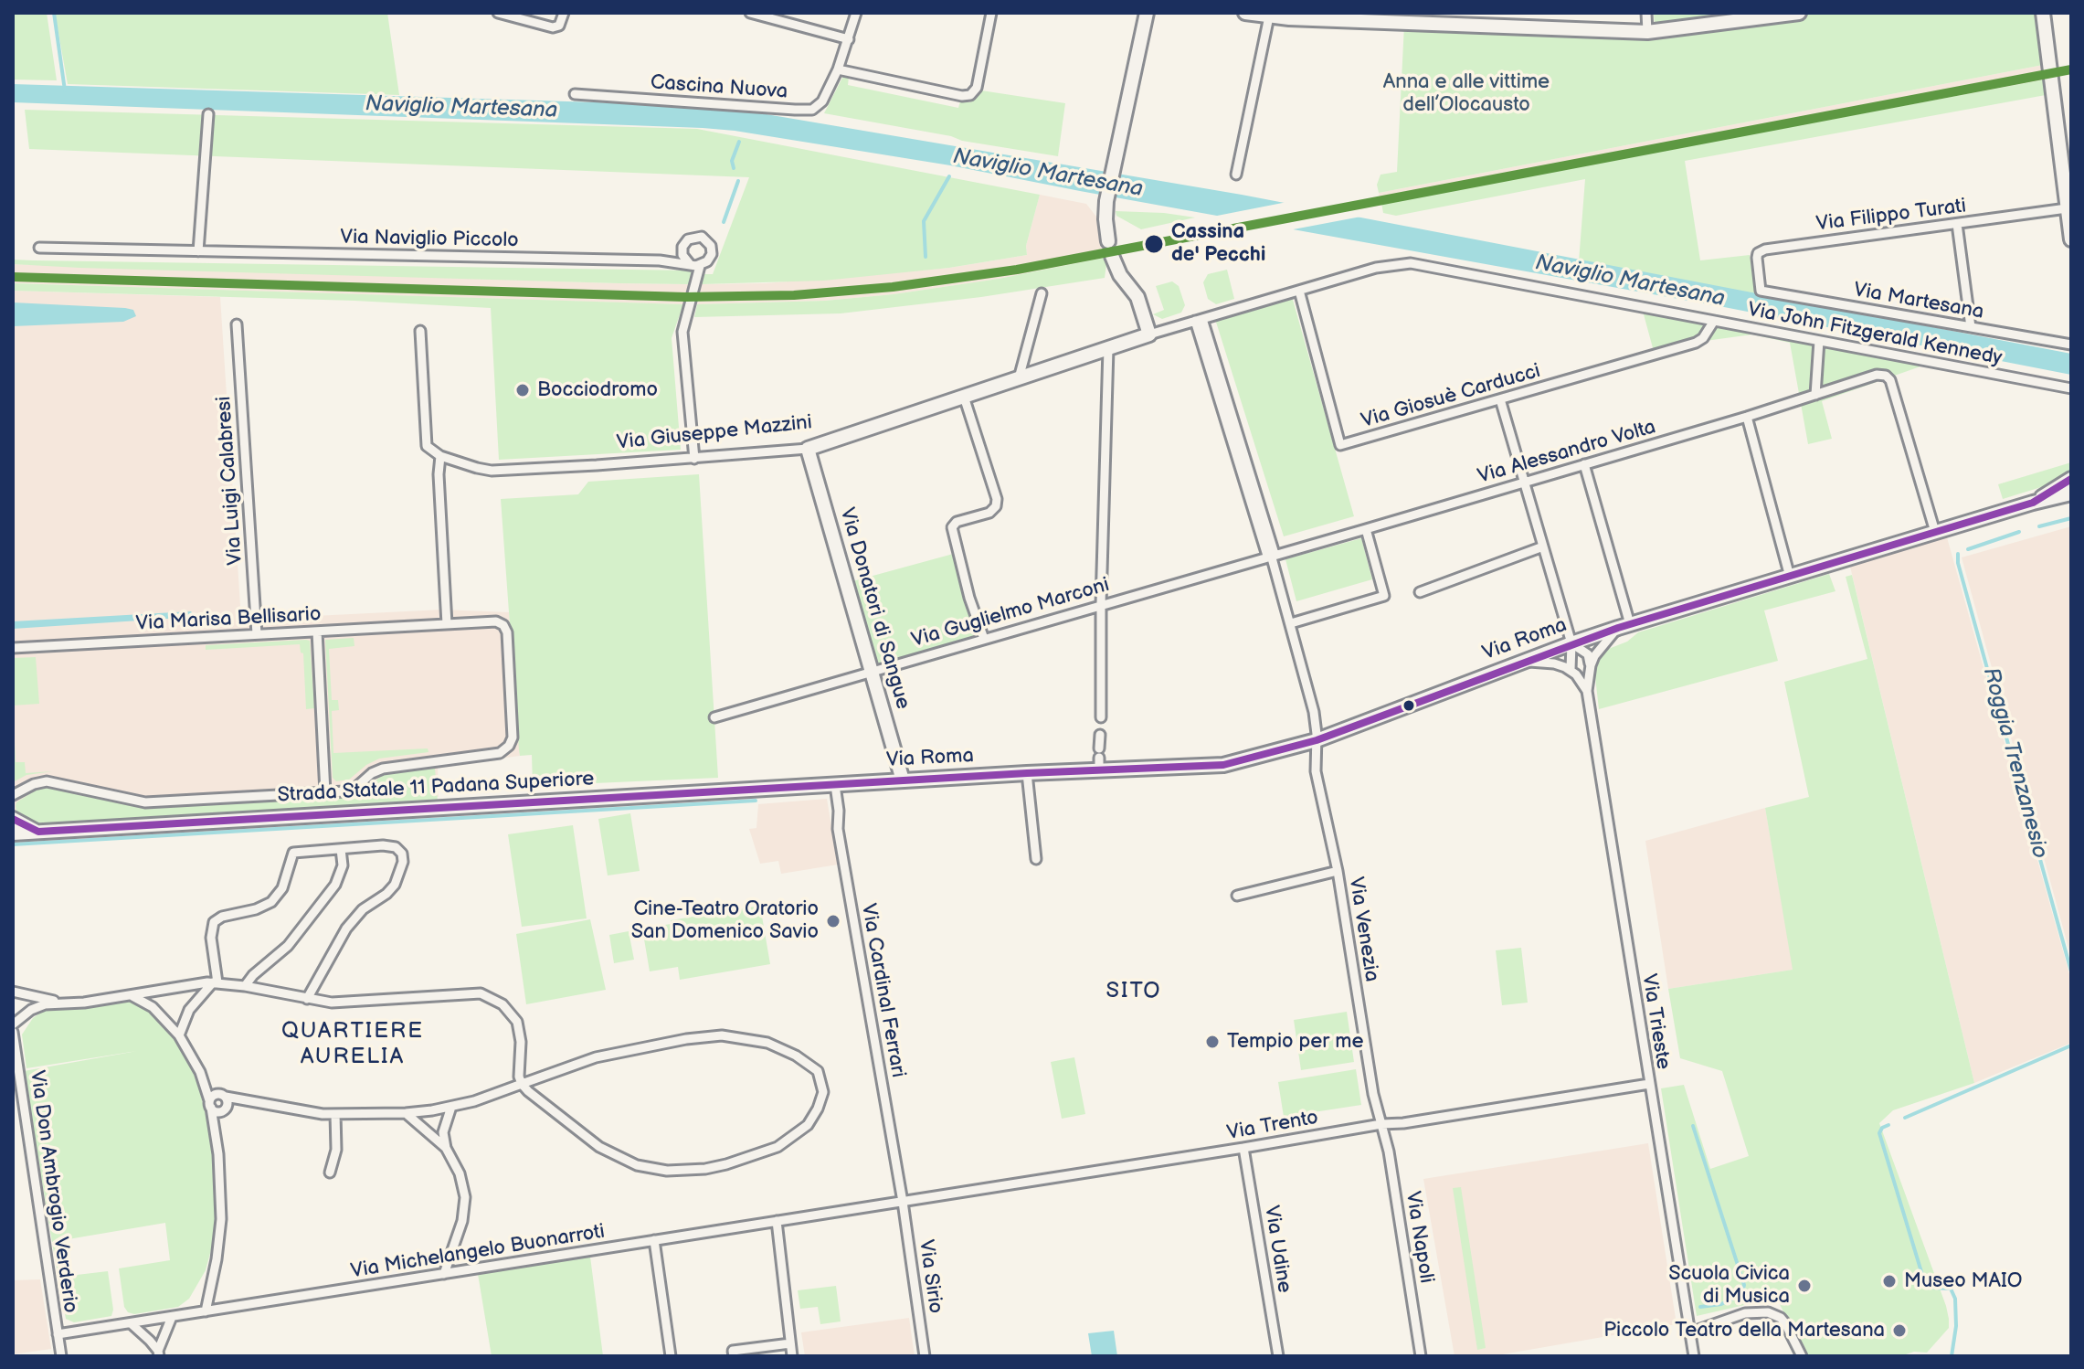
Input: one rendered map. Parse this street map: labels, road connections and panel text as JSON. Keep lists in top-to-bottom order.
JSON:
{
  "streets": {
    "main road": [
      "Via Giuseppe Mazzini",
      "Via Donatori di Sangue",
      "Via Roma",
      "Strada Statale 11 Padana Superiore"
    ],
    "street": [
      "Cascina Nuova",
      "Via Filippo Turati",
      "Via Naviglio Piccolo",
      "Via Martesana",
      "Via John Fitzgerald Kennedy",
      "Via Giosuè Carducci",
      "Via Alessandro Volta",
      "Via Luigi Calabresi",
      "Via Guglielmo Marconi",
      "Via Marisa Bellisario",
      "Via Venezia",
      "Via Cardinal Ferrari",
      "Via Trieste",
      "Via Trento",
      "Via Don Ambrogio Verderio",
      "Via Napoli",
      "Via Udine",
      "Via Michelangelo Buonarroti",
      "Via Sirio"
    ]
  },
  "crossings": [
    ["Via Filippo Turati", "Via Martesana"],
    ["Via John Fitzgerald Kennedy", "Via Giosuè Carducci"],
    ["Via John Fitzgerald Kennedy", "Via Giuseppe Mazzini"],
    ["Via John Fitzgerald Kennedy", "Via Venezia"],
    ["Via Giuseppe Mazzini", "Via Donatori di Sangue"],
    ["Via Giuseppe Mazzini", "Via Venezia"],
    ["Via Alessandro Volta", "Via Guglielmo Marconi"],
    ["Via Alessandro Volta", "Via Roma"],
    ["Via Alessandro Volta", "Via Venezia"],
    ["Via Luigi Calabresi", "Via Marisa Bellisario"],
    ["Via Donatori di Sangue", "Via Guglielmo Marconi"],
    ["Via Donatori di Sangue", "Via Roma"],
    ["Via Guglielmo Marconi", "Via Venezia"],
    ["Via Roma", "Strada Statale 11 Padana Superiore"],
    ["Via Roma", "Via Venezia"],
    ["Via Roma", "Via Cardinal Ferrari"],
    ["Via Roma", "Via Trieste"],
    ["Strada Statale 11 Padana Superiore", "Via Cardinal Ferrari"],
    ["Via Venezia", "Via Trento"],
    ["Via Venezia", "Via Napoli"],
    ["Via Cardinal Ferrari", "Via Trento"],
    ["Via Cardinal Ferrari", "Via Michelangelo Buonarroti"],
    ["Via Cardinal Ferrari", "Via Sirio"],
    ["Via Trieste", "Via Trento"],
    ["Via Trento", "Via Napoli"],
    ["Via Trento", "Via Udine"],
    ["Via Trento", "Via Michelangelo Buonarroti"],
    ["Via Trento", "Via Sirio"],
    ["Via Don Ambrogio Verderio", "Via Michelangelo Buonarroti"],
    ["Via Michelangelo Buonarroti", "Via Sirio"]
  ],
  "districts": ["SITO", "QUARTIERE AURELIA"],
  "water": ["Naviglio Martesana", "Roggia Trenzanesio"],
  "parks": ["Anna e alle vittime dell’Olocausto"],
  "places": [
    "Cassina de' Pecchi",
    "Bocciodromo",
    "Cine-Teatro Oratorio San Domenico Savio",
    "Tempio per me",
    "Museo MAIO",
    "Scuola Civica di Musica",
    "Piccolo Teatro della Martesana"
  ]
}
